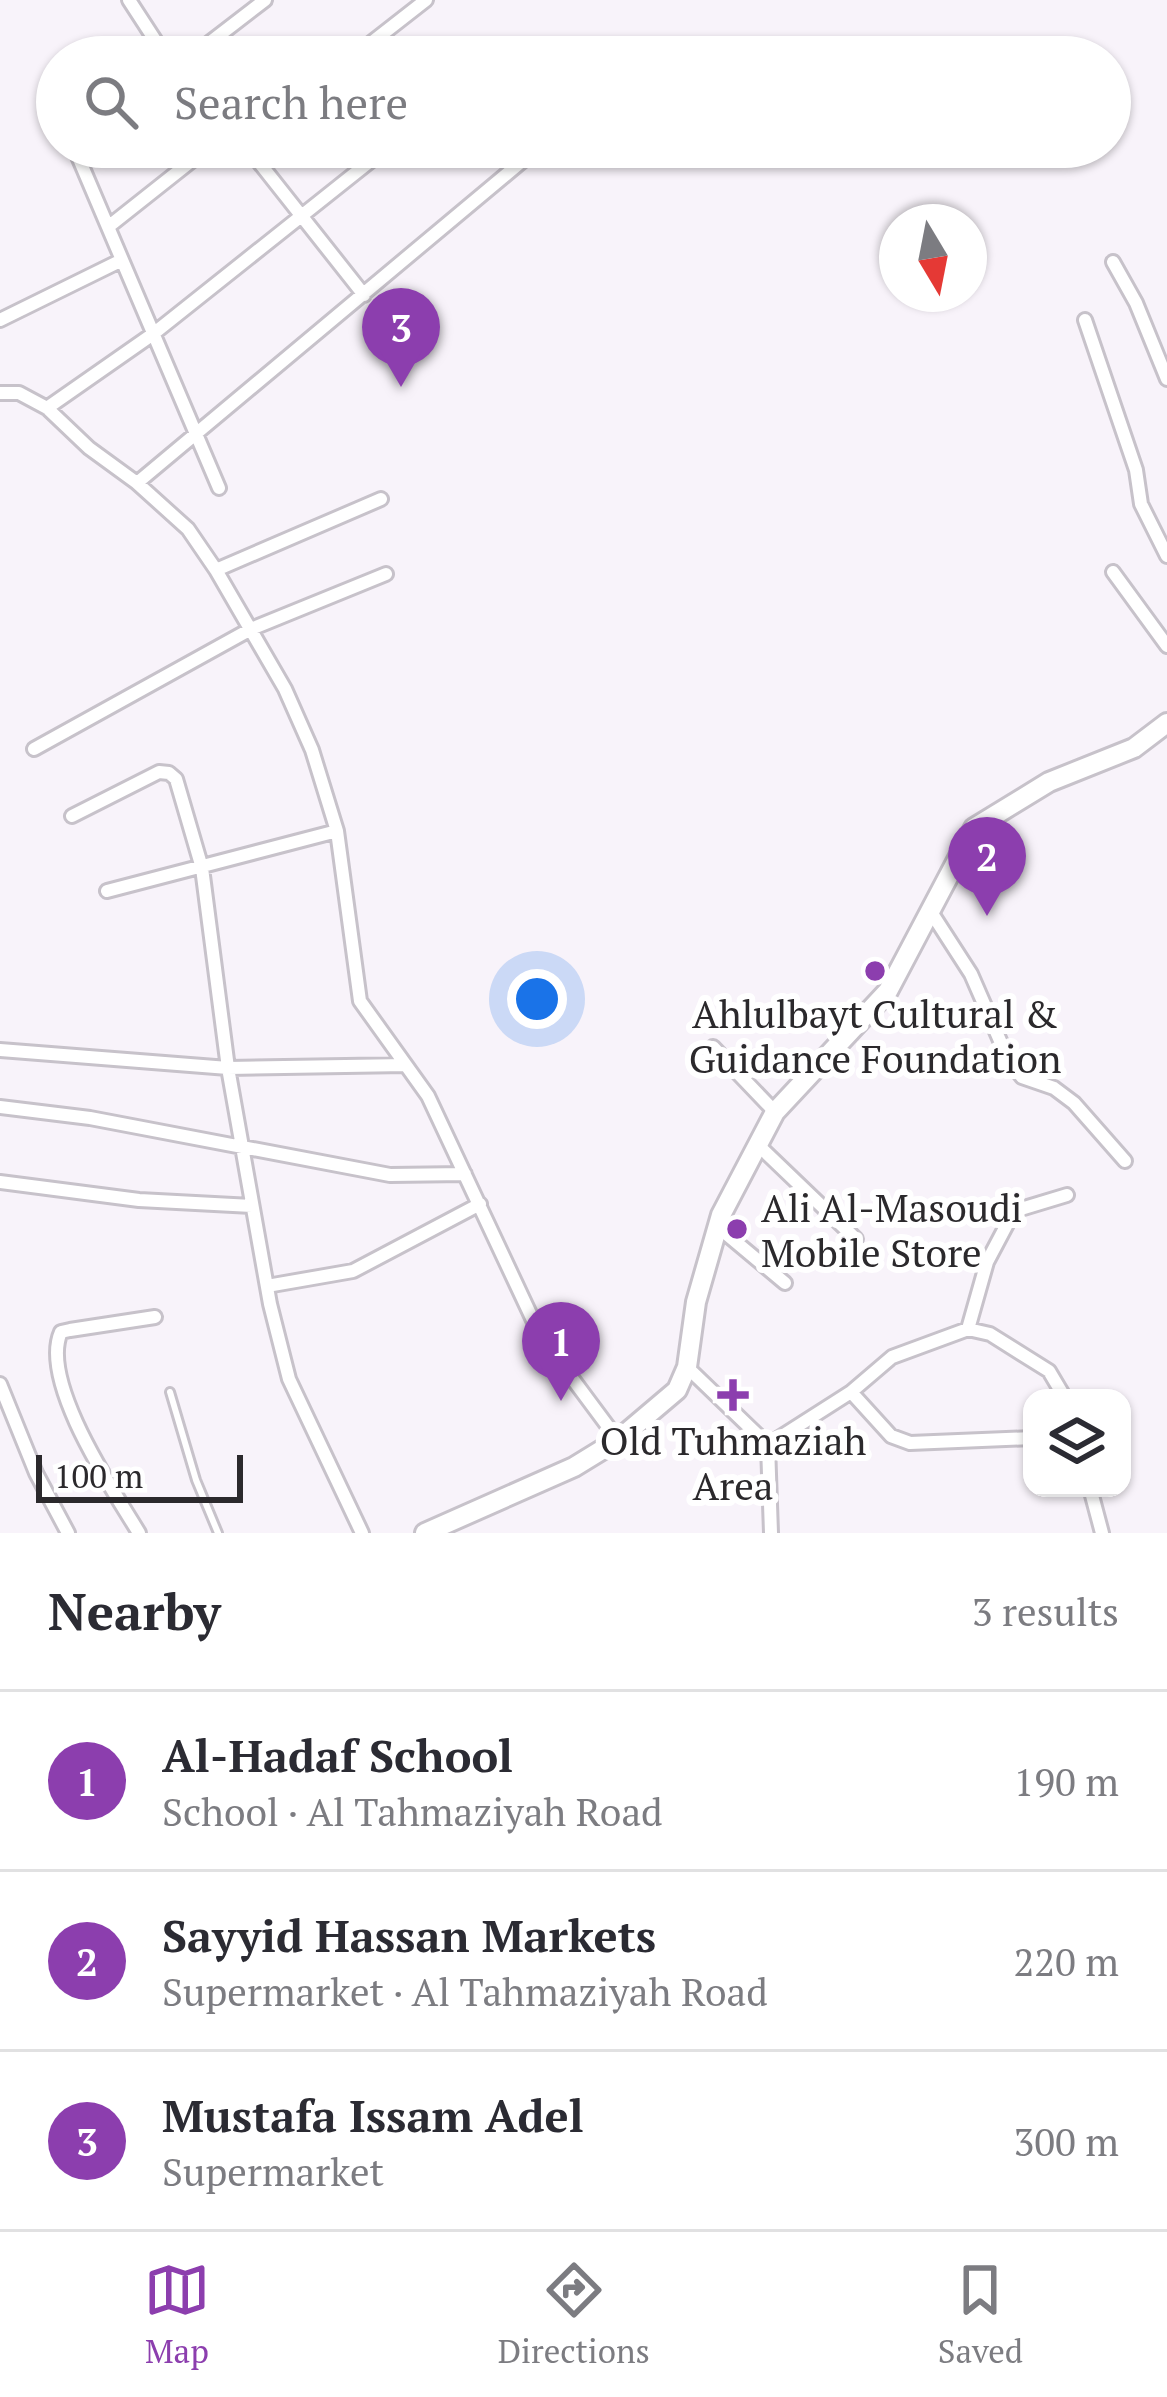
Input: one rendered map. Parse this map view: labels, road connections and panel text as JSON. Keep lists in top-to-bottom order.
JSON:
{
  "places": {
    "other": ["Ahlulbayt Cultural & Guidance Foundation", "Ali Al-Masoudi Mobile Store"],
    "health": ["Old Tuhmaziah Area"]
  },
  "scale_bar": "100 m",
  "north": "bottom",
  "page": {
    "search": "Search here",
    "pins": ["3", "2", "1"],
    "scale": "100 m",
    "heading": ["Nearby", "3 results"],
    "list": [
      {
        "mark": "1",
        "name": "Al-Hadaf School",
        "note": "School · Al Tahmaziyah Road",
        "value": "190 m"
      },
      {
        "mark": "2",
        "name": "Sayyid Hassan Markets",
        "note": "Supermarket · Al Tahmaziyah Road",
        "value": "220 m"
      },
      {
        "mark": "3",
        "name": "Mustafa Issam Adel",
        "note": "Supermarket",
        "value": "300 m"
      }
    ],
    "nav": ["Map", "Directions", "Saved"]
  }
}
